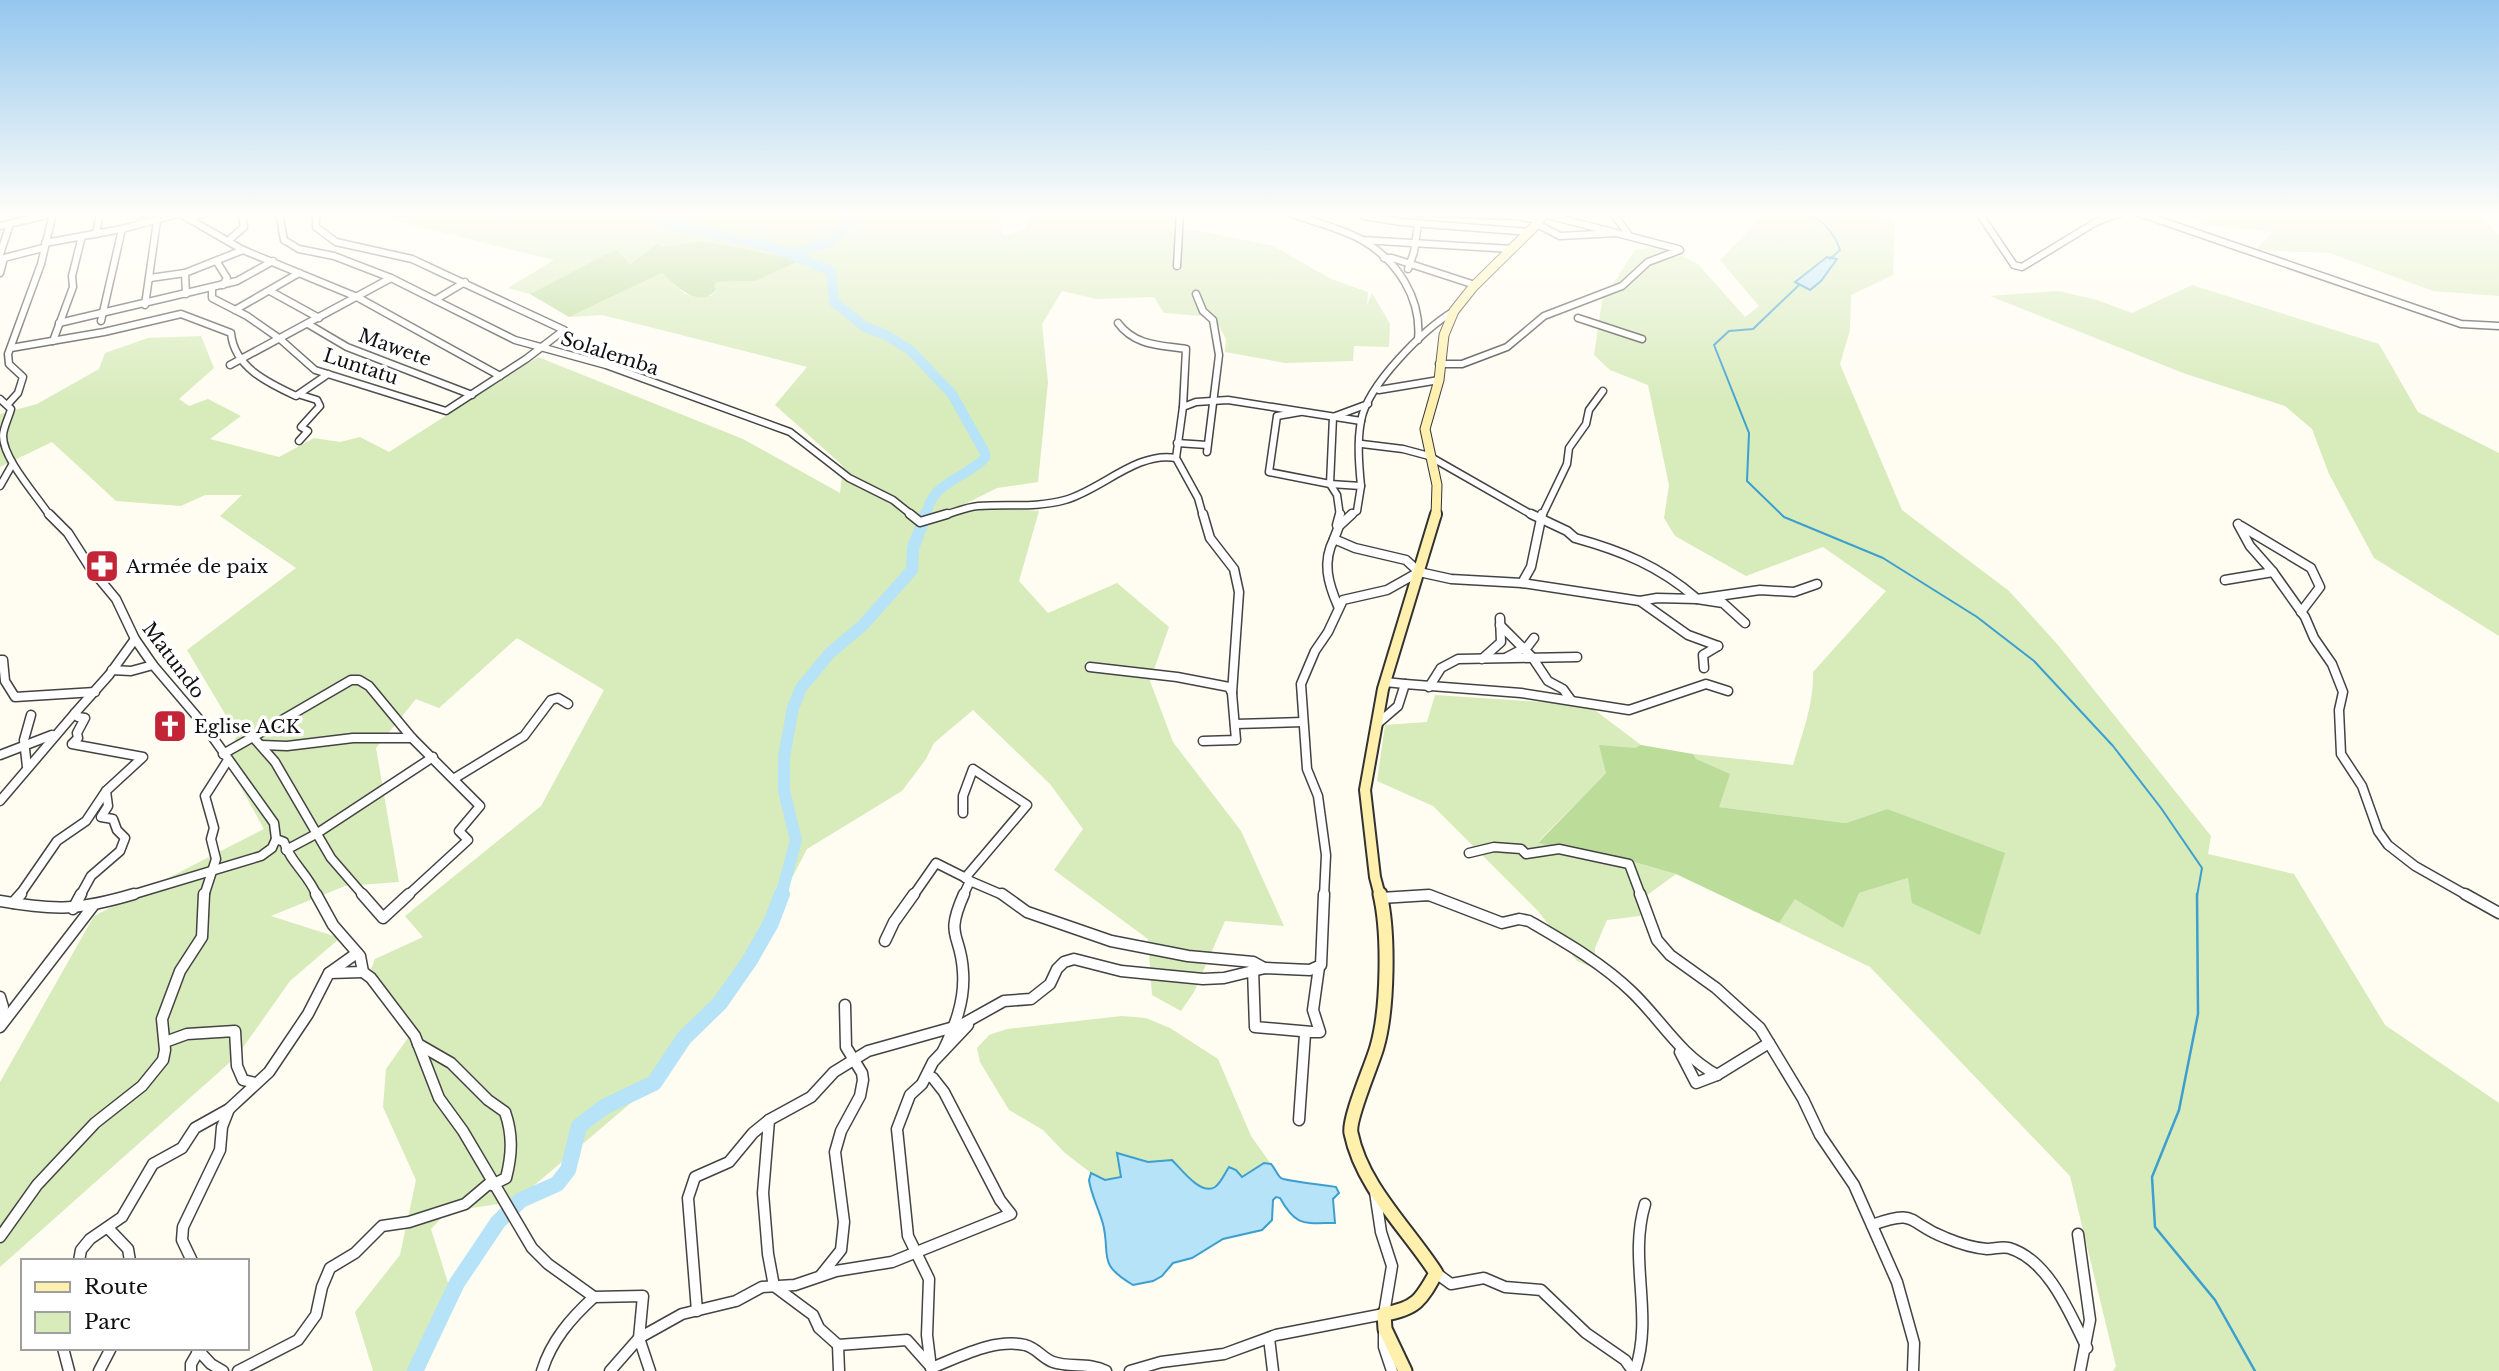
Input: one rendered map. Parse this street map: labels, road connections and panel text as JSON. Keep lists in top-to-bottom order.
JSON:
{
  "streets": {
    "street": [
      "Mawete",
      "Solalemba",
      "Luntatu",
      "Matundo"
    ]
  },
  "crossings": [
    ["Mawete", "Luntatu"]
  ],
  "places": {
    "pharmacy": ["Armée de paix"],
    "church": ["Eglise ACK"]
  },
  "legend": ["Route", "Parc"]
}
